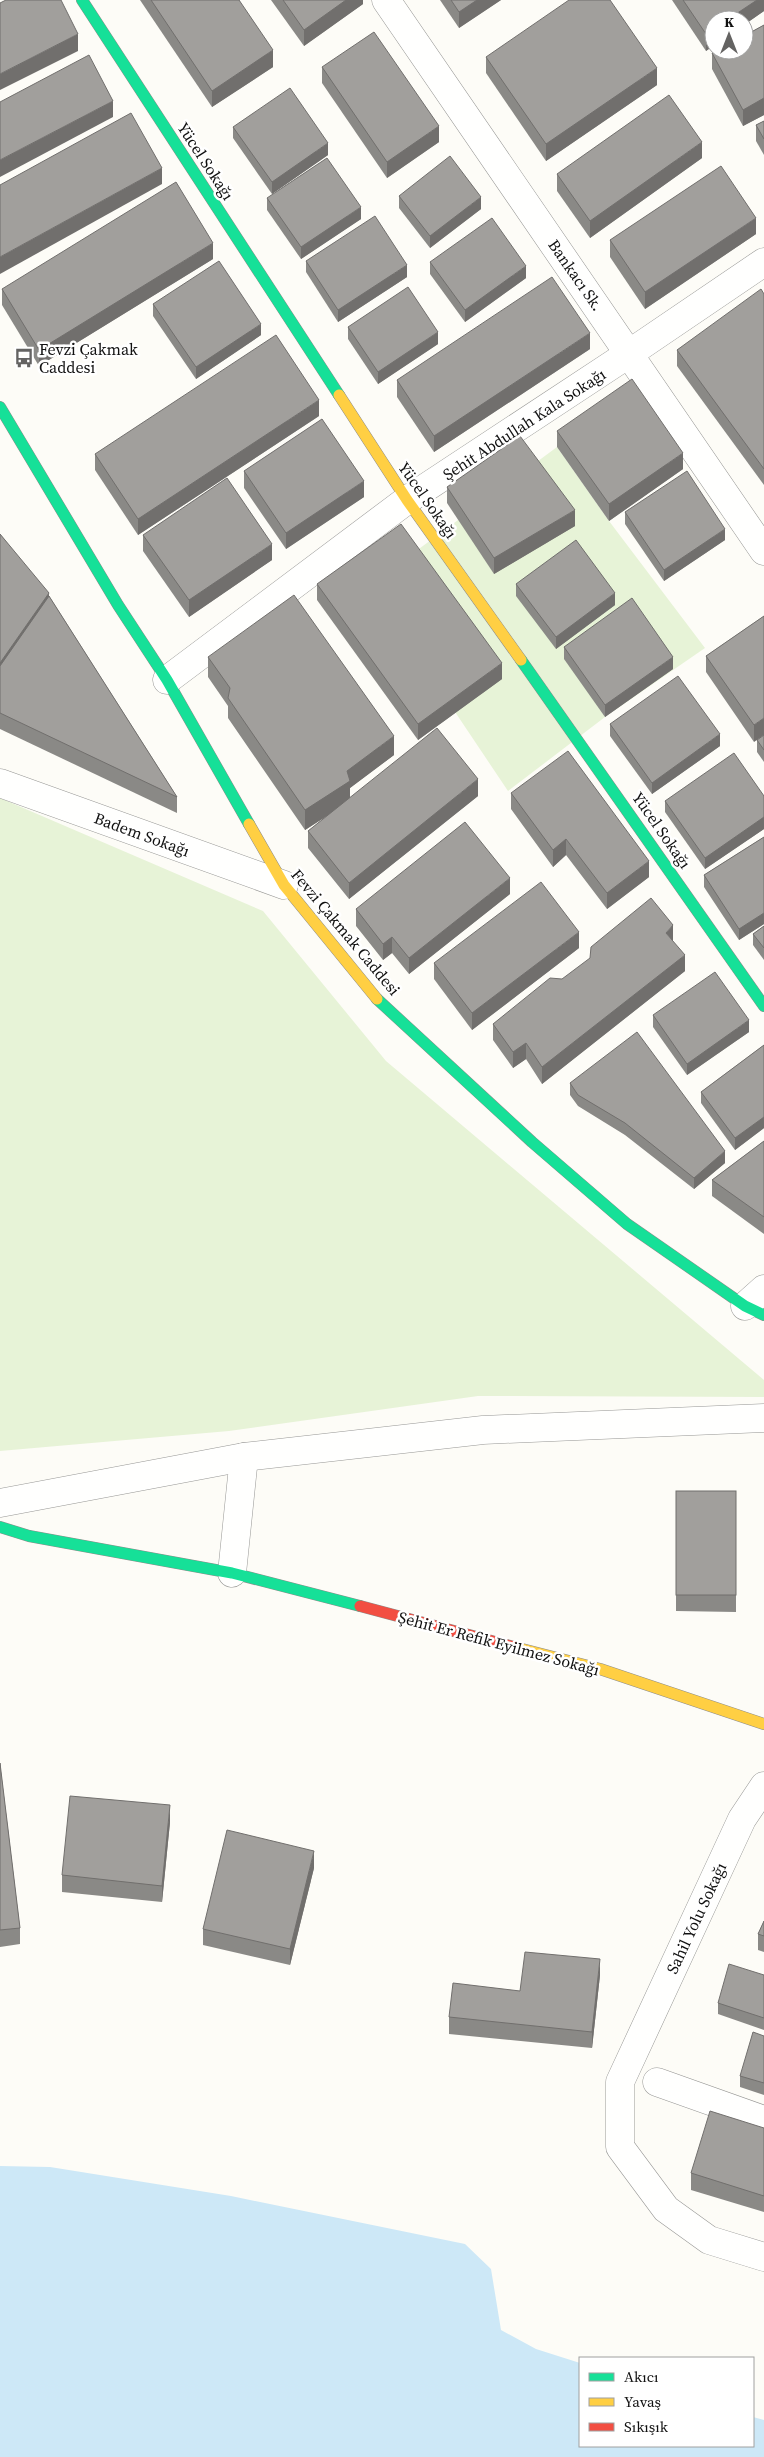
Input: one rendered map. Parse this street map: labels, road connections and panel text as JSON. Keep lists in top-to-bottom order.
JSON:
{
  "streets": {
    "street": [
      "Yücel Sokağı",
      "Bankacı Sk.",
      "Şehit Abdullah Kala Sokağı",
      "Badem Sokağı",
      "Fevzi Çakmak Caddesi",
      "Şehit Er Refik Eyilmez Sokağı",
      "Sahil Yolu Sokağı"
    ]
  },
  "crossings": [
    ["Yücel Sokağı", "Şehit Abdullah Kala Sokağı"],
    ["Bankacı Sk.", "Şehit Abdullah Kala Sokağı"],
    ["Şehit Abdullah Kala Sokağı", "Fevzi Çakmak Caddesi"],
    ["Badem Sokağı", "Fevzi Çakmak Caddesi"]
  ],
  "places": {
    "bus stop": ["Fevzi Çakmak Caddesi"]
  },
  "legend": ["Akıcı", "Yavaş", "Sıkışık"],
  "north": "top"
}
